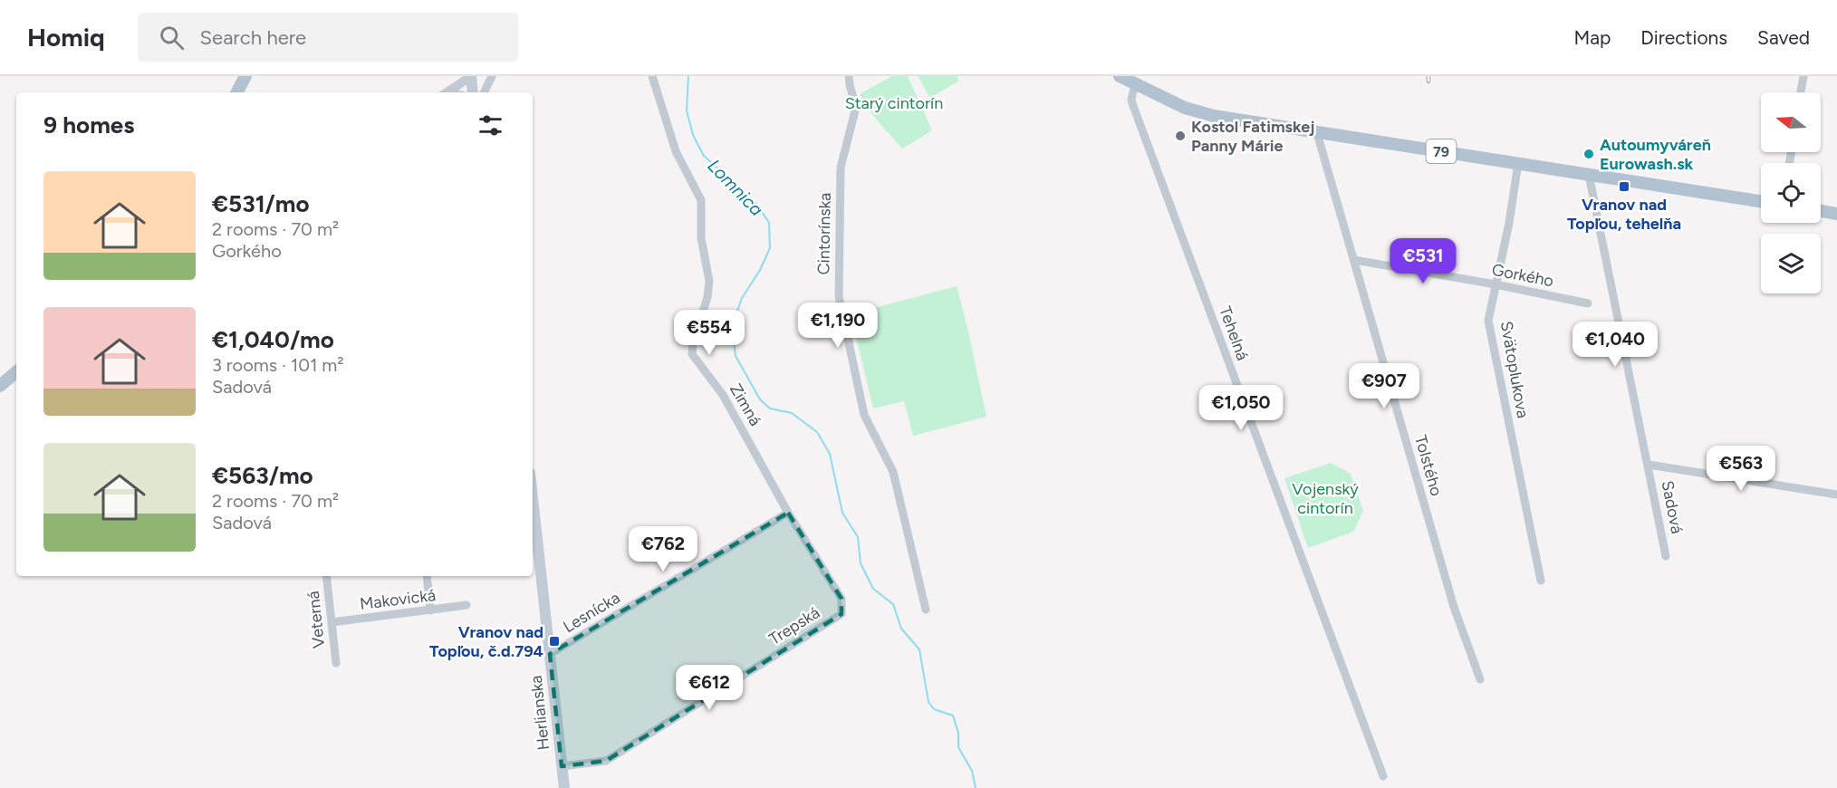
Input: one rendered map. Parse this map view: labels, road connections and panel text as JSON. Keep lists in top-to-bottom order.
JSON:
{
  "streets": {
    "main road": ["79", "Herlianska"],
    "street": [
      "Cintorínska",
      "Gorkého",
      "Tehelná",
      "Svätoplukova",
      "Zimná",
      "Tolstého",
      "Sadová",
      "Makovická",
      "Lesnícka",
      "Veterná",
      "Trepská"
    ]
  },
  "crossings": [
    ["79", "Tehelná"],
    ["79", "Svätoplukova"],
    ["79", "Tolstého"],
    ["79", "Sadová"],
    ["Gorkého", "Svätoplukova"],
    ["Gorkého", "Tolstého"],
    ["Zimná", "Lesnícka"],
    ["Zimná", "Trepská"],
    ["Makovická", "Veterná"],
    ["Lesnícka", "Herlianska"],
    ["Trepská", "Herlianska"]
  ],
  "water": ["Lomnica"],
  "parks": ["Starý cintorín", "Vojenský cintorín"],
  "places": {
    "other": ["Kostol Fatimskej Panny Márie", "Autoumyváreň Eurowash.sk"],
    "transit": ["Vranov nad Topľou, tehelňa", "Vranov nad Topľou, č.d.794"]
  },
  "north": "left",
  "page": {
    "header": "Homiq",
    "search": "Search here",
    "nav": ["Map", "Directions", "Saved"],
    "heading": "9 homes",
    "list": [
      {
        "name": "€531/mo",
        "note": "2 rooms · 70 m² · Gorkého"
      },
      {
        "name": "€1,040/mo",
        "note": "3 rooms · 101 m² · Sadová"
      },
      {
        "name": "€563/mo",
        "note": "2 rooms · 70 m² · Sadová"
      }
    ],
    "price": [
      "€531",
      "€1,190",
      "€554",
      "€1,040",
      "€907",
      "€1,050",
      "€563",
      "€762",
      "€612"
    ]
  }
}
